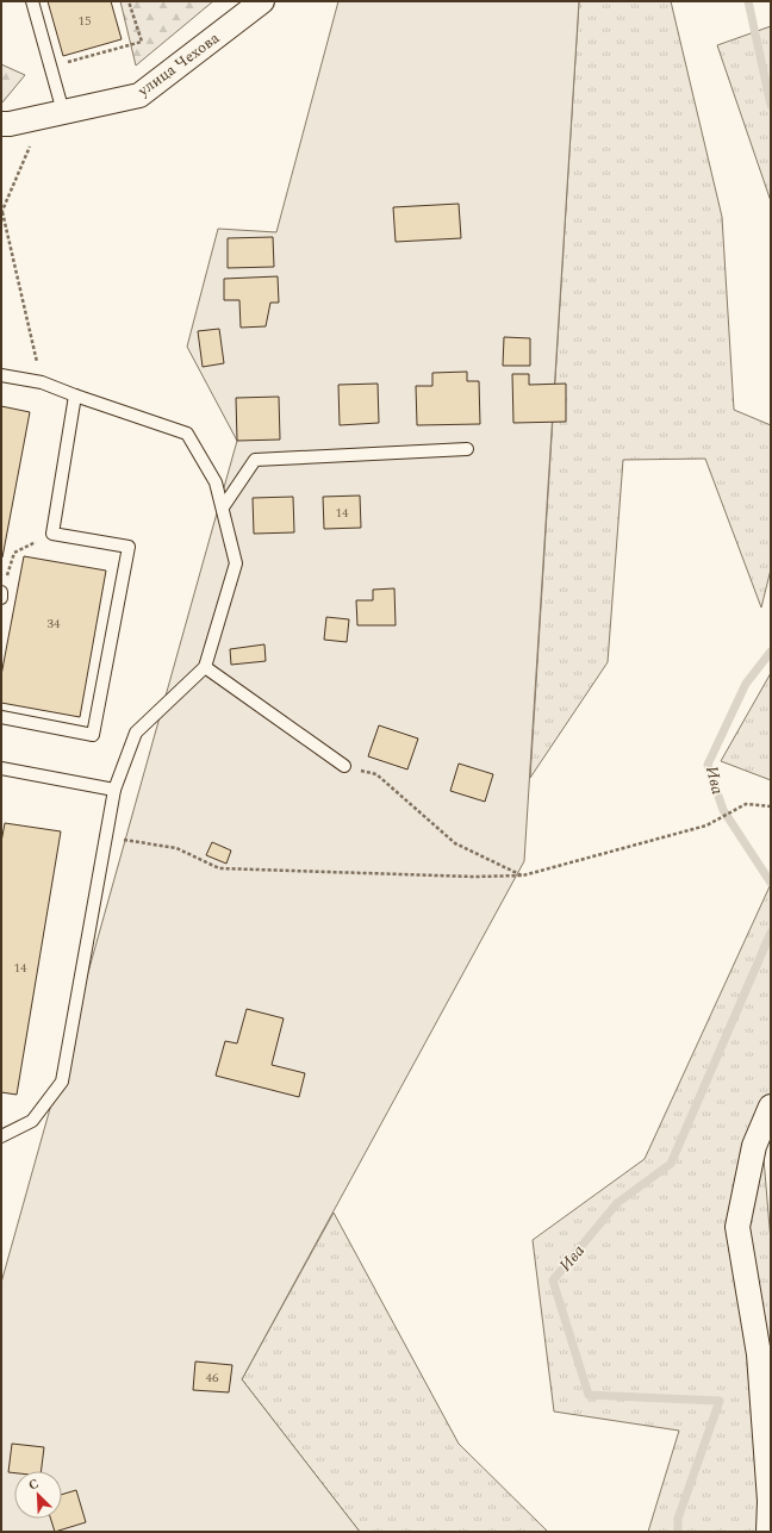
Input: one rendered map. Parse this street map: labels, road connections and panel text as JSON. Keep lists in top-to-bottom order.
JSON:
{
  "streets": {
    "street": ["улица Чехова"]
  },
  "water": ["Ива"],
  "house_numbers": [
    "15",
    "14",
    "34",
    "14",
    "46"
  ],
  "north": "top left"
}
